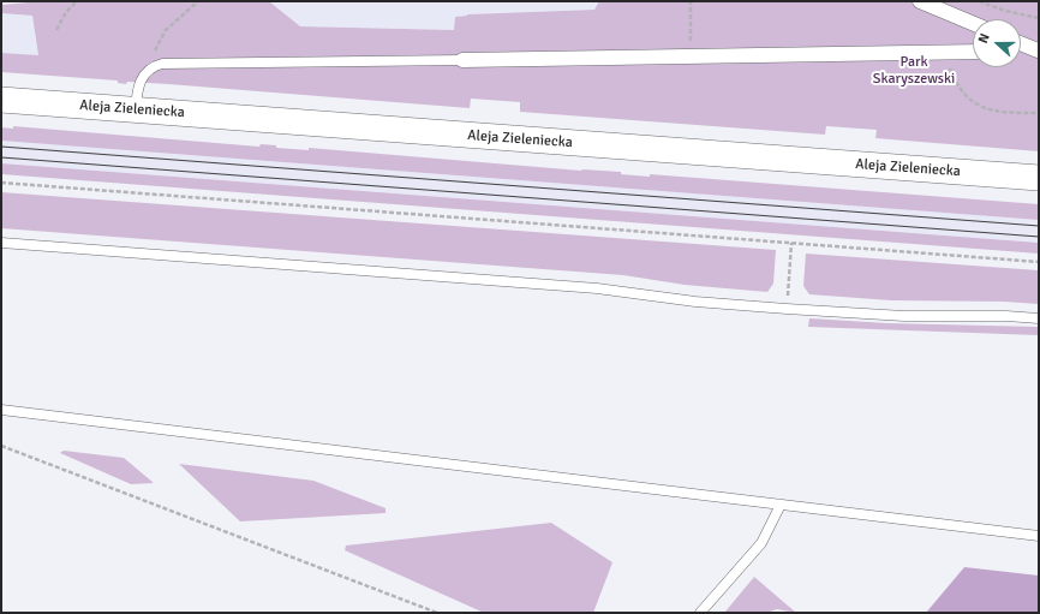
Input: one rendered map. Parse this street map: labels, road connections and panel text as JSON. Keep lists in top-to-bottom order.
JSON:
{
  "streets": {
    "street": ["Aleja Zieleniecka"]
  },
  "parks": ["Park Skaryszewski"],
  "north": "left"
}
